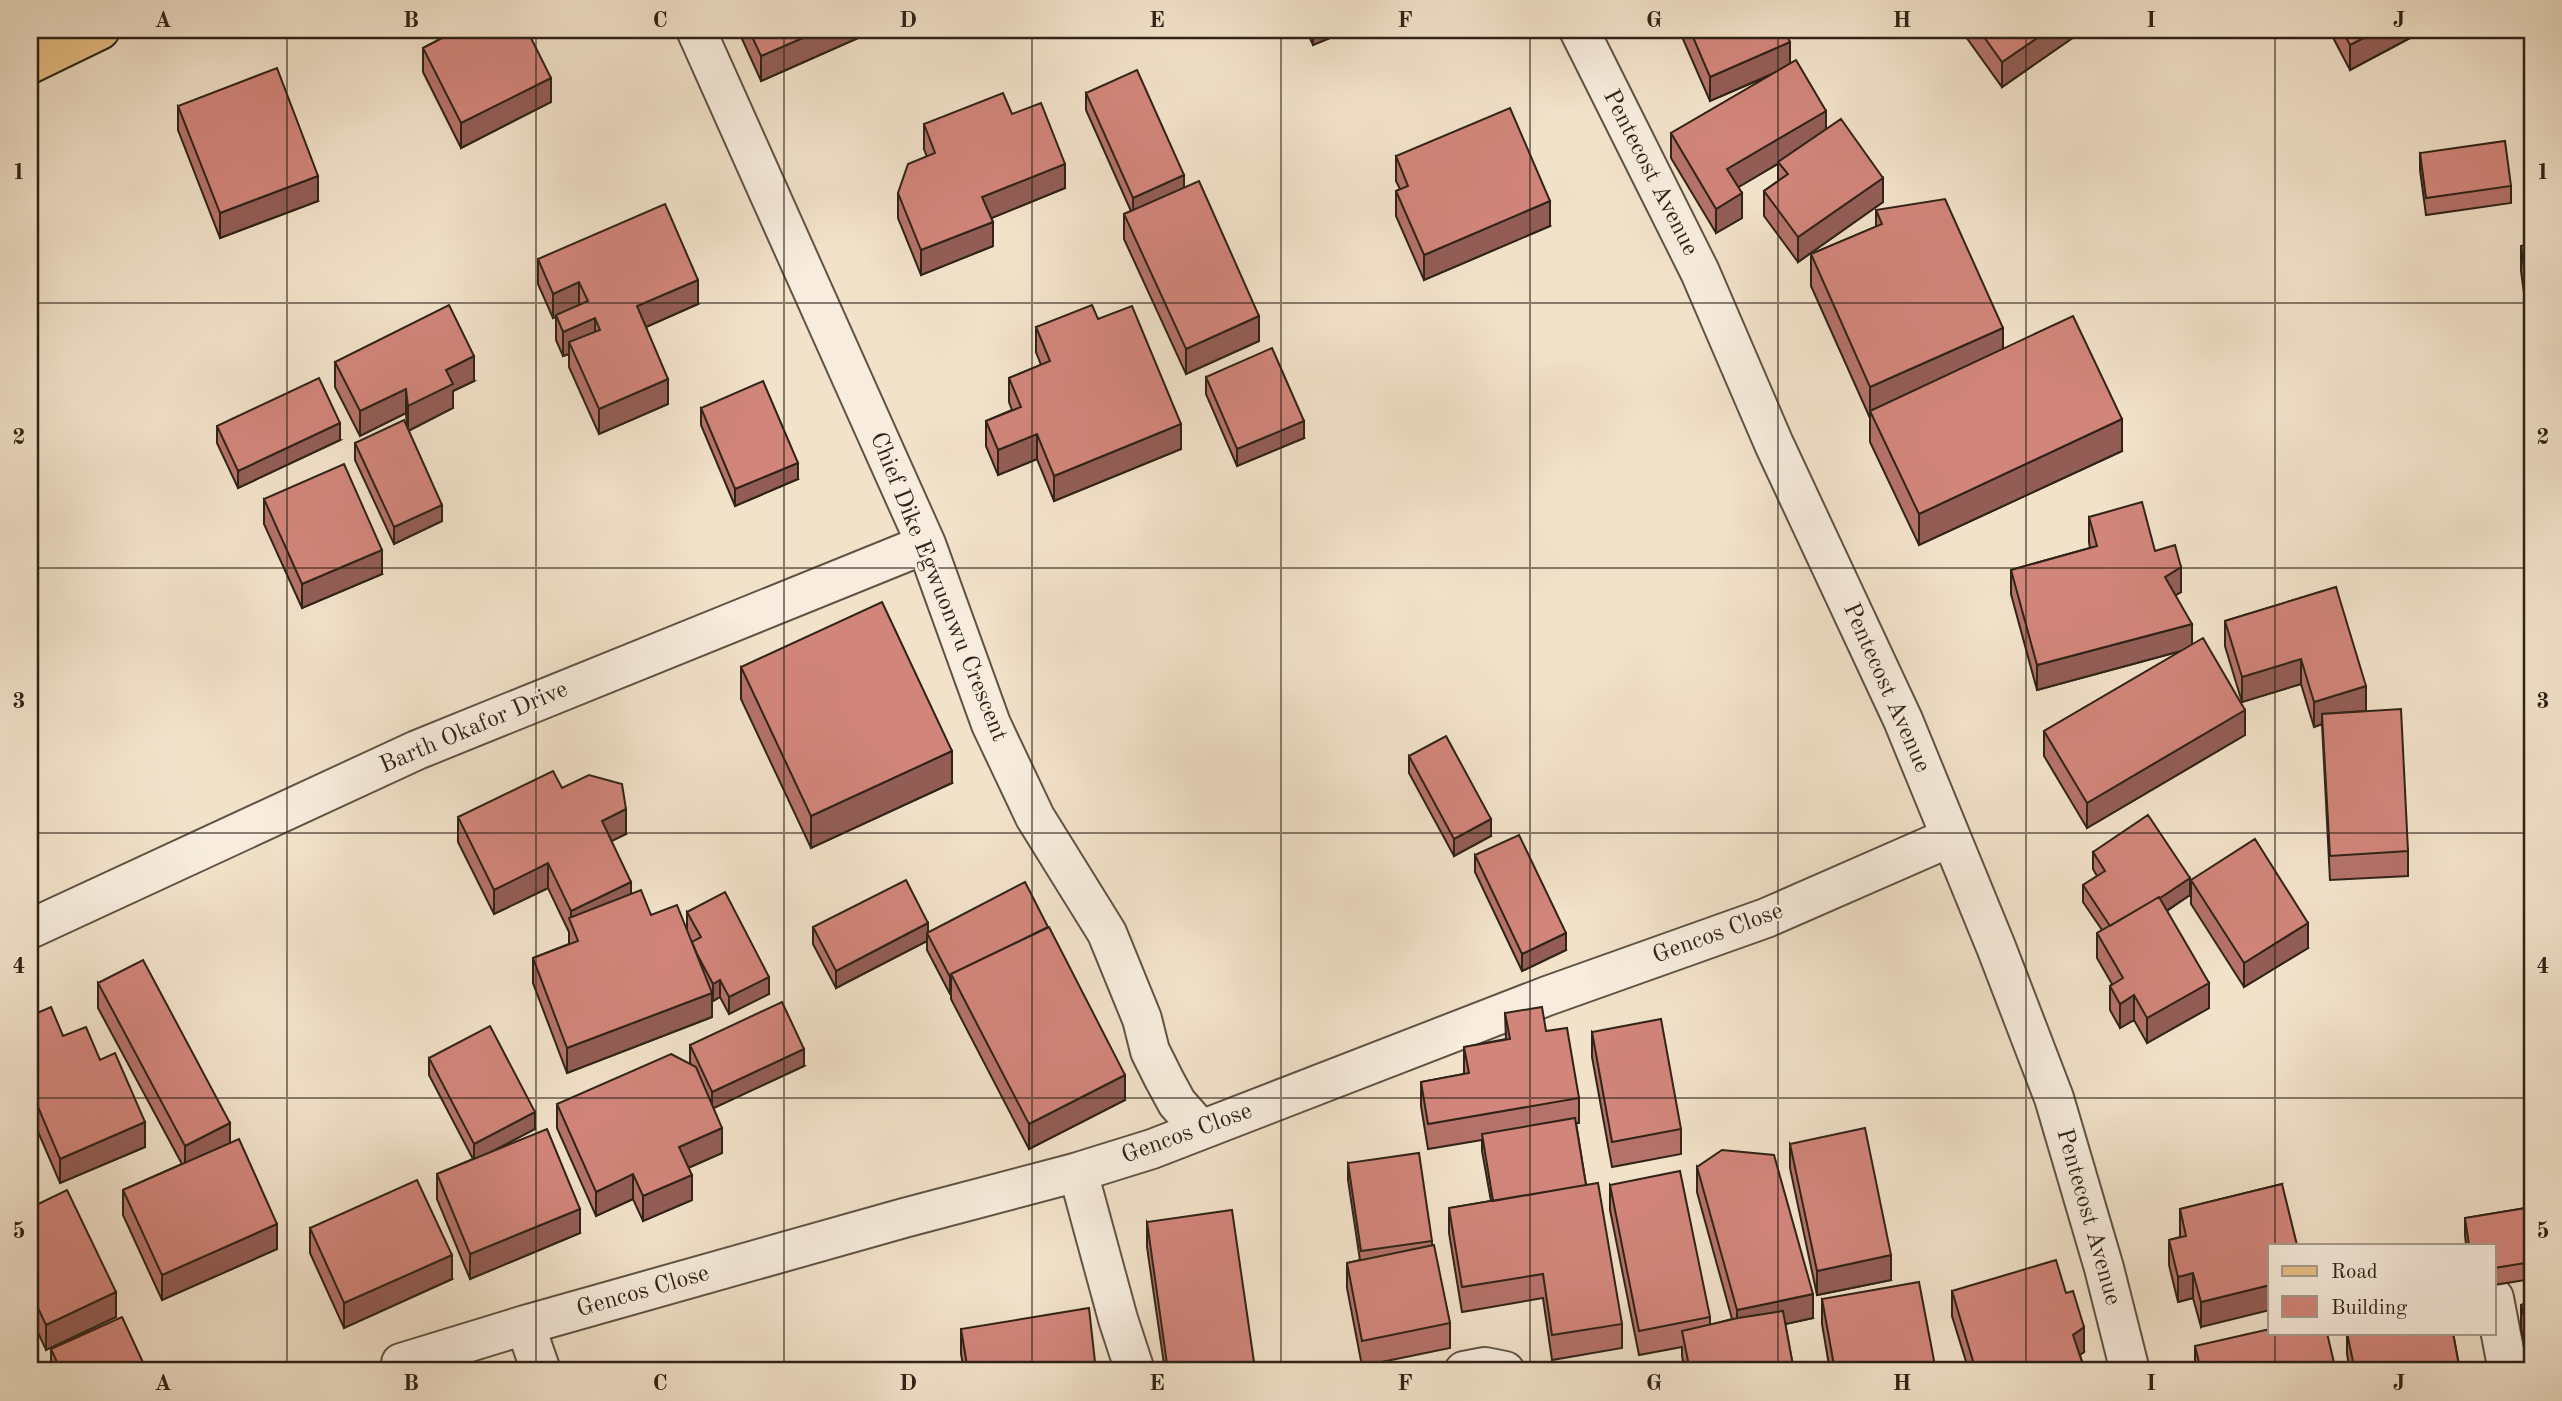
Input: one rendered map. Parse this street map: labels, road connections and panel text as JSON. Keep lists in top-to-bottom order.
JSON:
{
  "streets": {
    "street": [
      "Pentecost Avenue",
      "Chief Dike Egwuonwu Crescent",
      "Barth Okafor Drive",
      "Gencos Close"
    ]
  },
  "crossings": [
    ["Pentecost Avenue", "Gencos Close"],
    ["Chief Dike Egwuonwu Crescent", "Barth Okafor Drive"],
    ["Chief Dike Egwuonwu Crescent", "Gencos Close"]
  ],
  "legend": ["Road", "Building"],
  "grid": {
    "columns": [
      "A",
      "B",
      "C",
      "D",
      "E",
      "F",
      "G",
      "H",
      "I",
      "J"
    ],
    "rows": [
      "1",
      "2",
      "3",
      "4",
      "5"
    ]
  }
}
